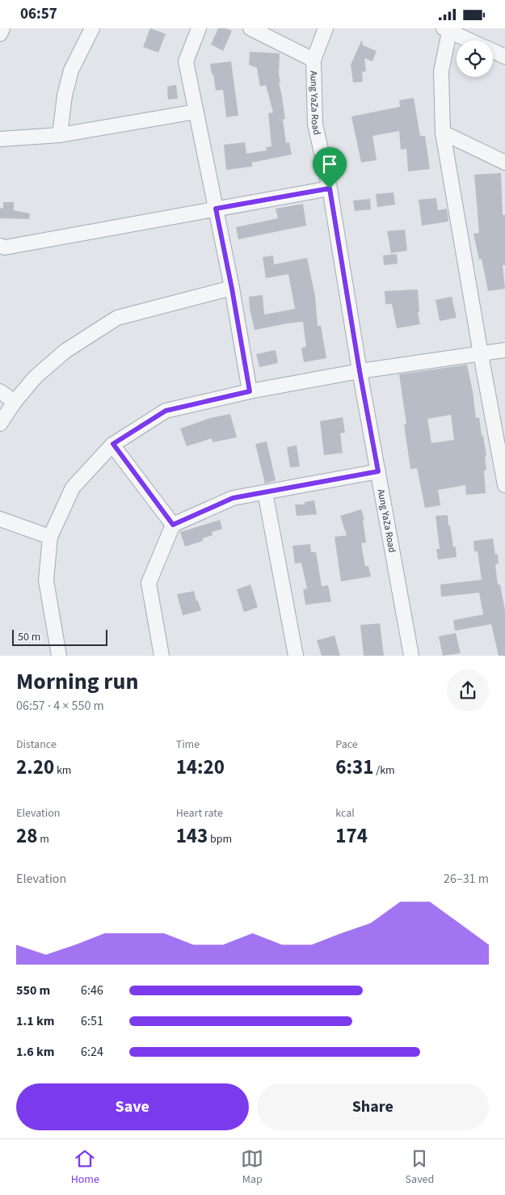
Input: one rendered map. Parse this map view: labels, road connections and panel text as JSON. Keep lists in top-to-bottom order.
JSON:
{
  "streets": {
    "street": ["Aung YaZa Road"]
  },
  "scale_bar": "50 m",
  "page": {
    "status": "06:57",
    "scale": "50 m",
    "heading": ["Morning run", "06:57 · 4 × 550 m"],
    "stats": [
      ["Distance", "2.20 km"],
      ["Time", "14:20"],
      ["Pace", "6:31 /km"],
      ["Elevation", "28 m"],
      ["Heart rate", "143 bpm"],
      ["kcal", "174"]
    ],
    "chart": ["Elevation", "26–31 m"],
    "list": [
      {
        "name": "550 m",
        "note": "6:46"
      },
      {
        "name": "1.1 km",
        "note": "6:51"
      },
      {
        "name": "1.6 km",
        "note": "6:24"
      }
    ],
    "buttons": ["Save", "Share"],
    "tabs": ["Home", "Map", "Saved"]
  }
}
